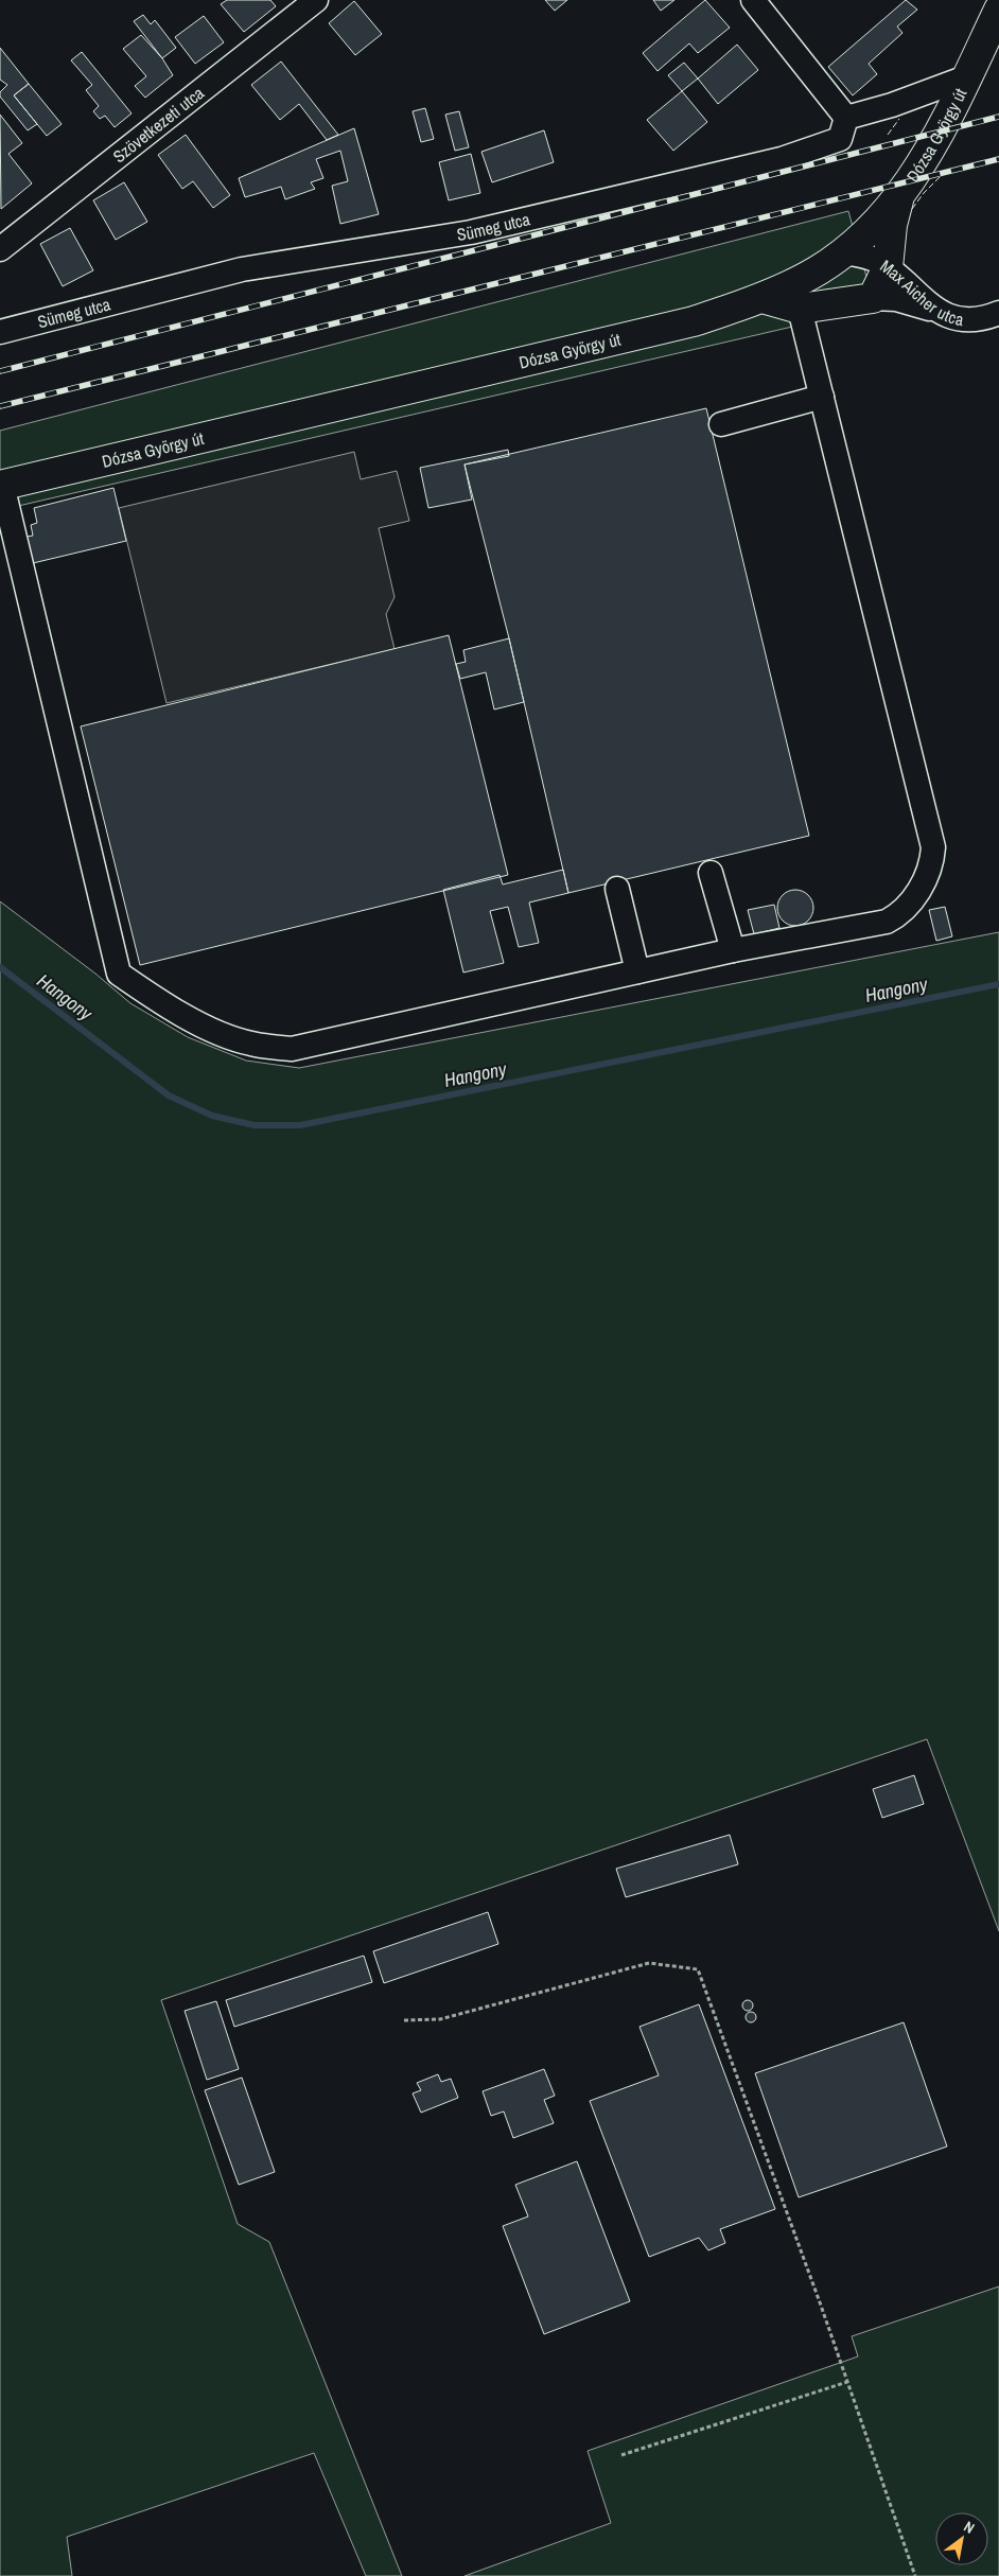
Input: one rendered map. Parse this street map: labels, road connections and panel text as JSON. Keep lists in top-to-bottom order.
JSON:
{
  "streets": {
    "main road": ["Dózsa György út", "Max Aicher utca"],
    "street": ["Szövetkezeti utca", "Sümeg utca"]
  },
  "crossings": [
    ["Dózsa György út", "Max Aicher utca"]
  ],
  "water": ["Hangony"],
  "north": "top right"
}
